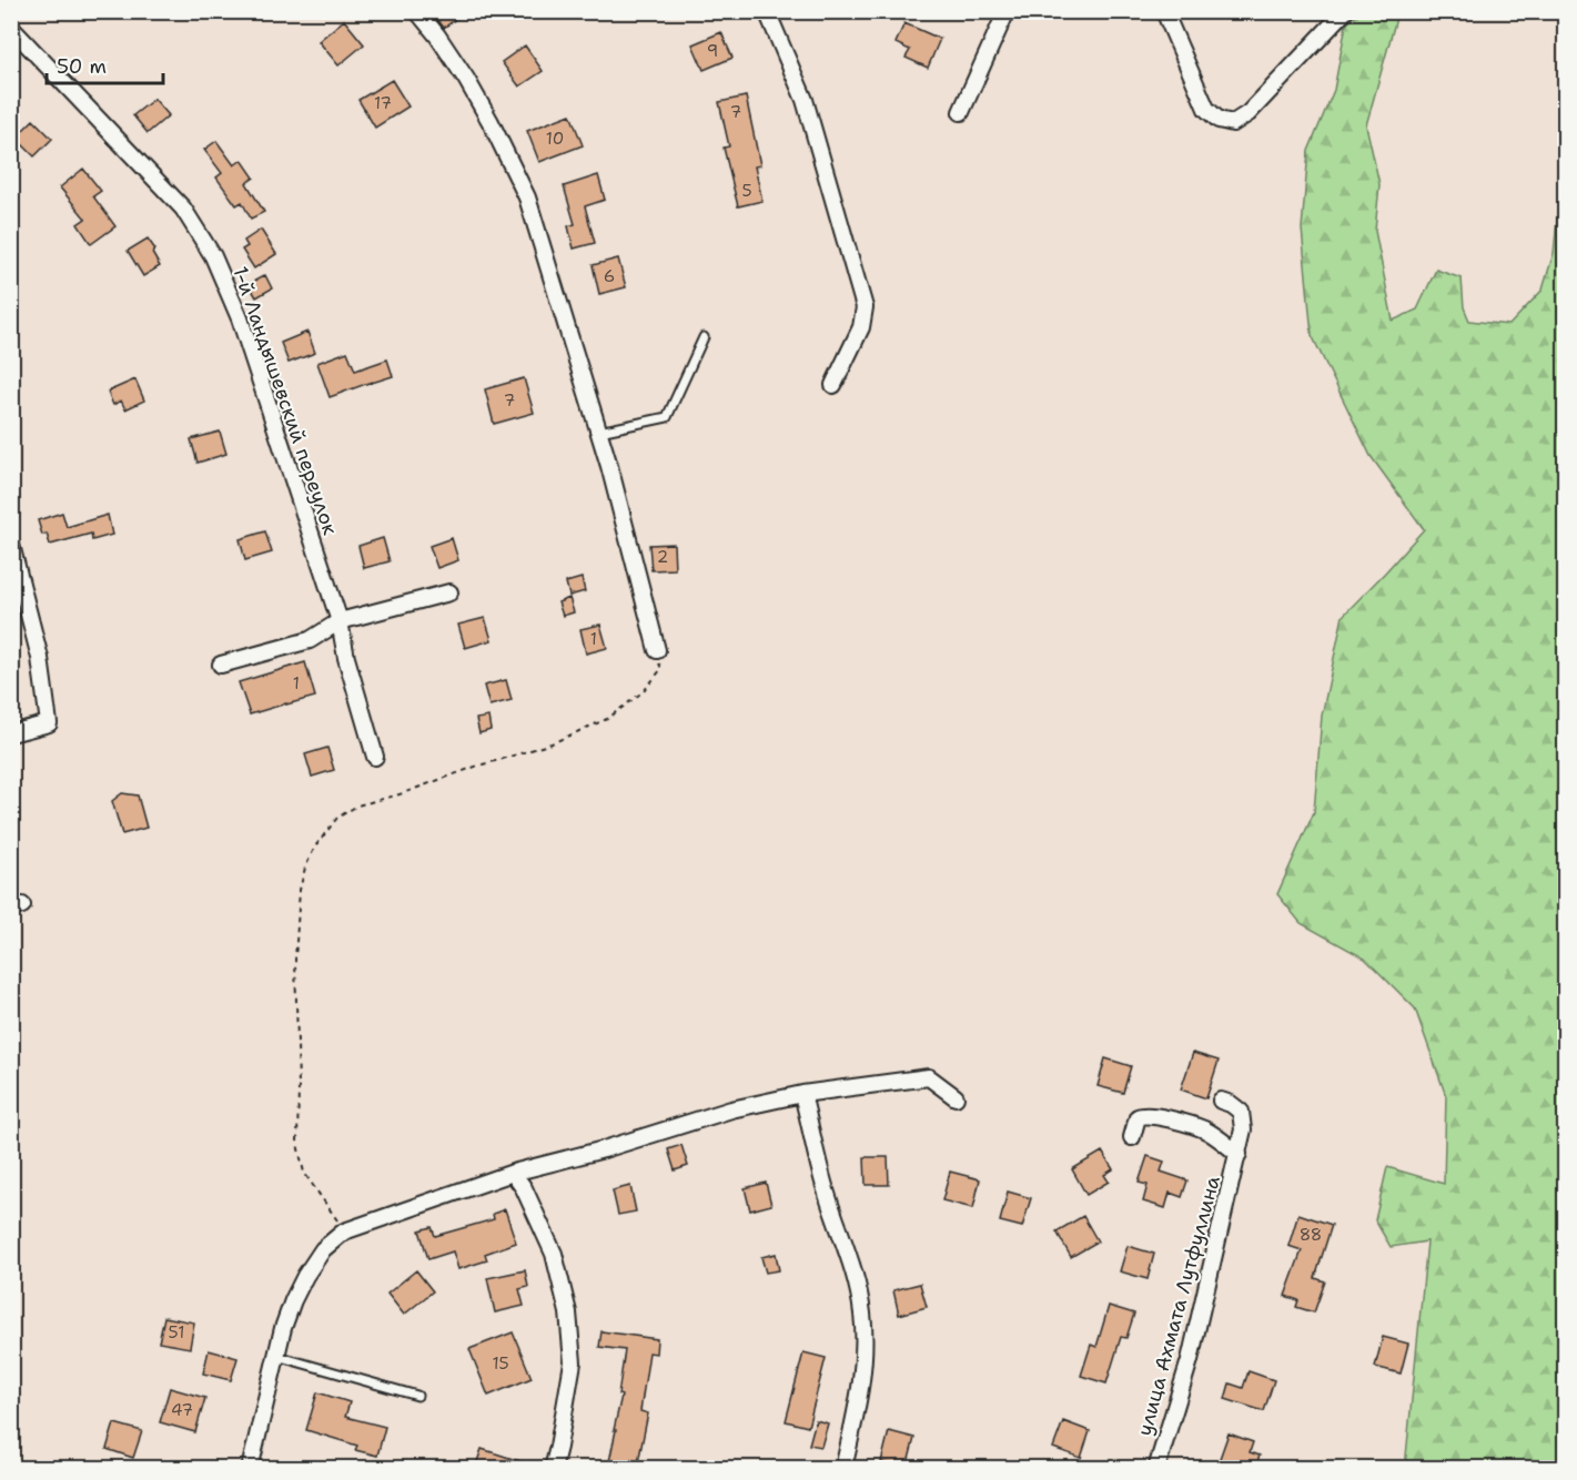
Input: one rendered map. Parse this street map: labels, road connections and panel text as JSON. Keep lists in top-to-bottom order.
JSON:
{
  "streets": {
    "street": ["1-й Ландышевский переулок", "улица Ахмата Лутфуллина"]
  },
  "house_numbers": [
    "9",
    "17",
    "7",
    "10",
    "5",
    "6",
    "7",
    "2",
    "1",
    "1",
    "88",
    "51",
    "15",
    "47"
  ],
  "scale_bar": "50 m"
}
